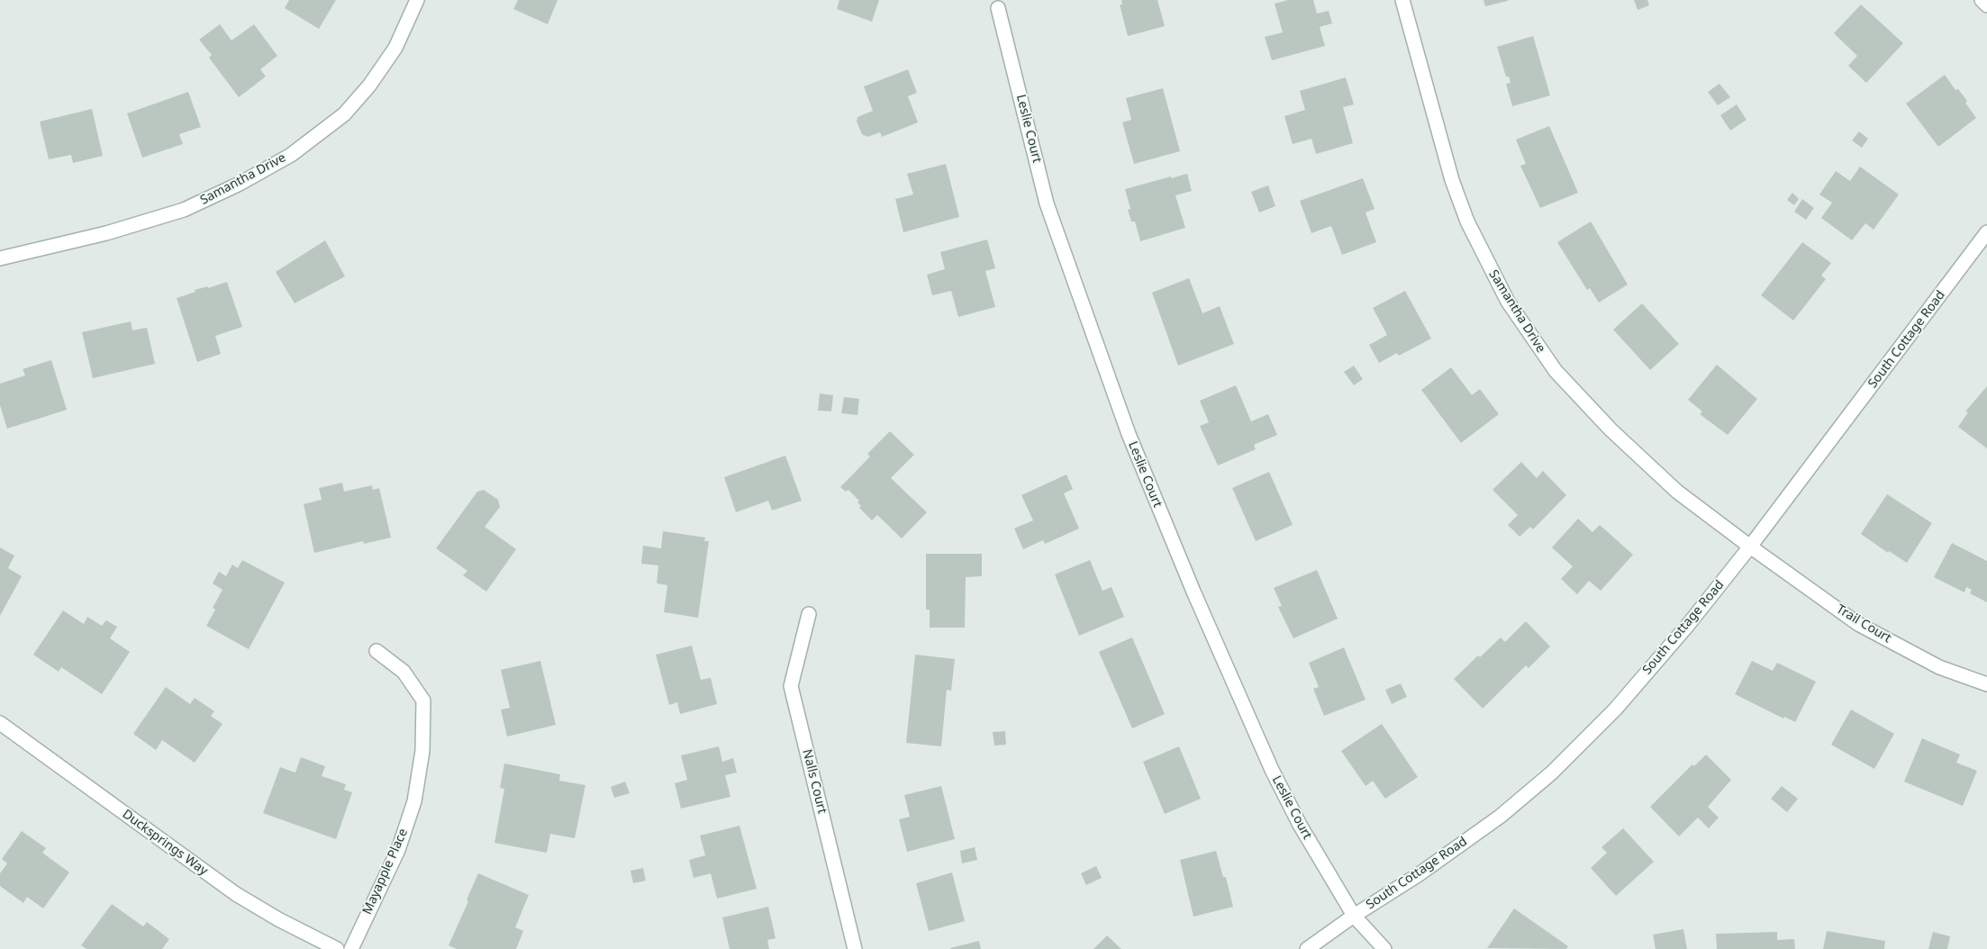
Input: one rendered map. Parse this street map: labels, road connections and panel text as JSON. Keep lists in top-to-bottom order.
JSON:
{
  "streets": {
    "street": [
      "Leslie Court",
      "Samantha Drive",
      "South Cottage Road",
      "Trail Court",
      "Nalls Court",
      "Ducksprings Way",
      "Mayapple Place"
    ]
  },
  "crossings": [
    ["Leslie Court", "South Cottage Road"],
    ["Samantha Drive", "South Cottage Road"],
    ["Samantha Drive", "Trail Court"],
    ["South Cottage Road", "Trail Court"]
  ]
}
